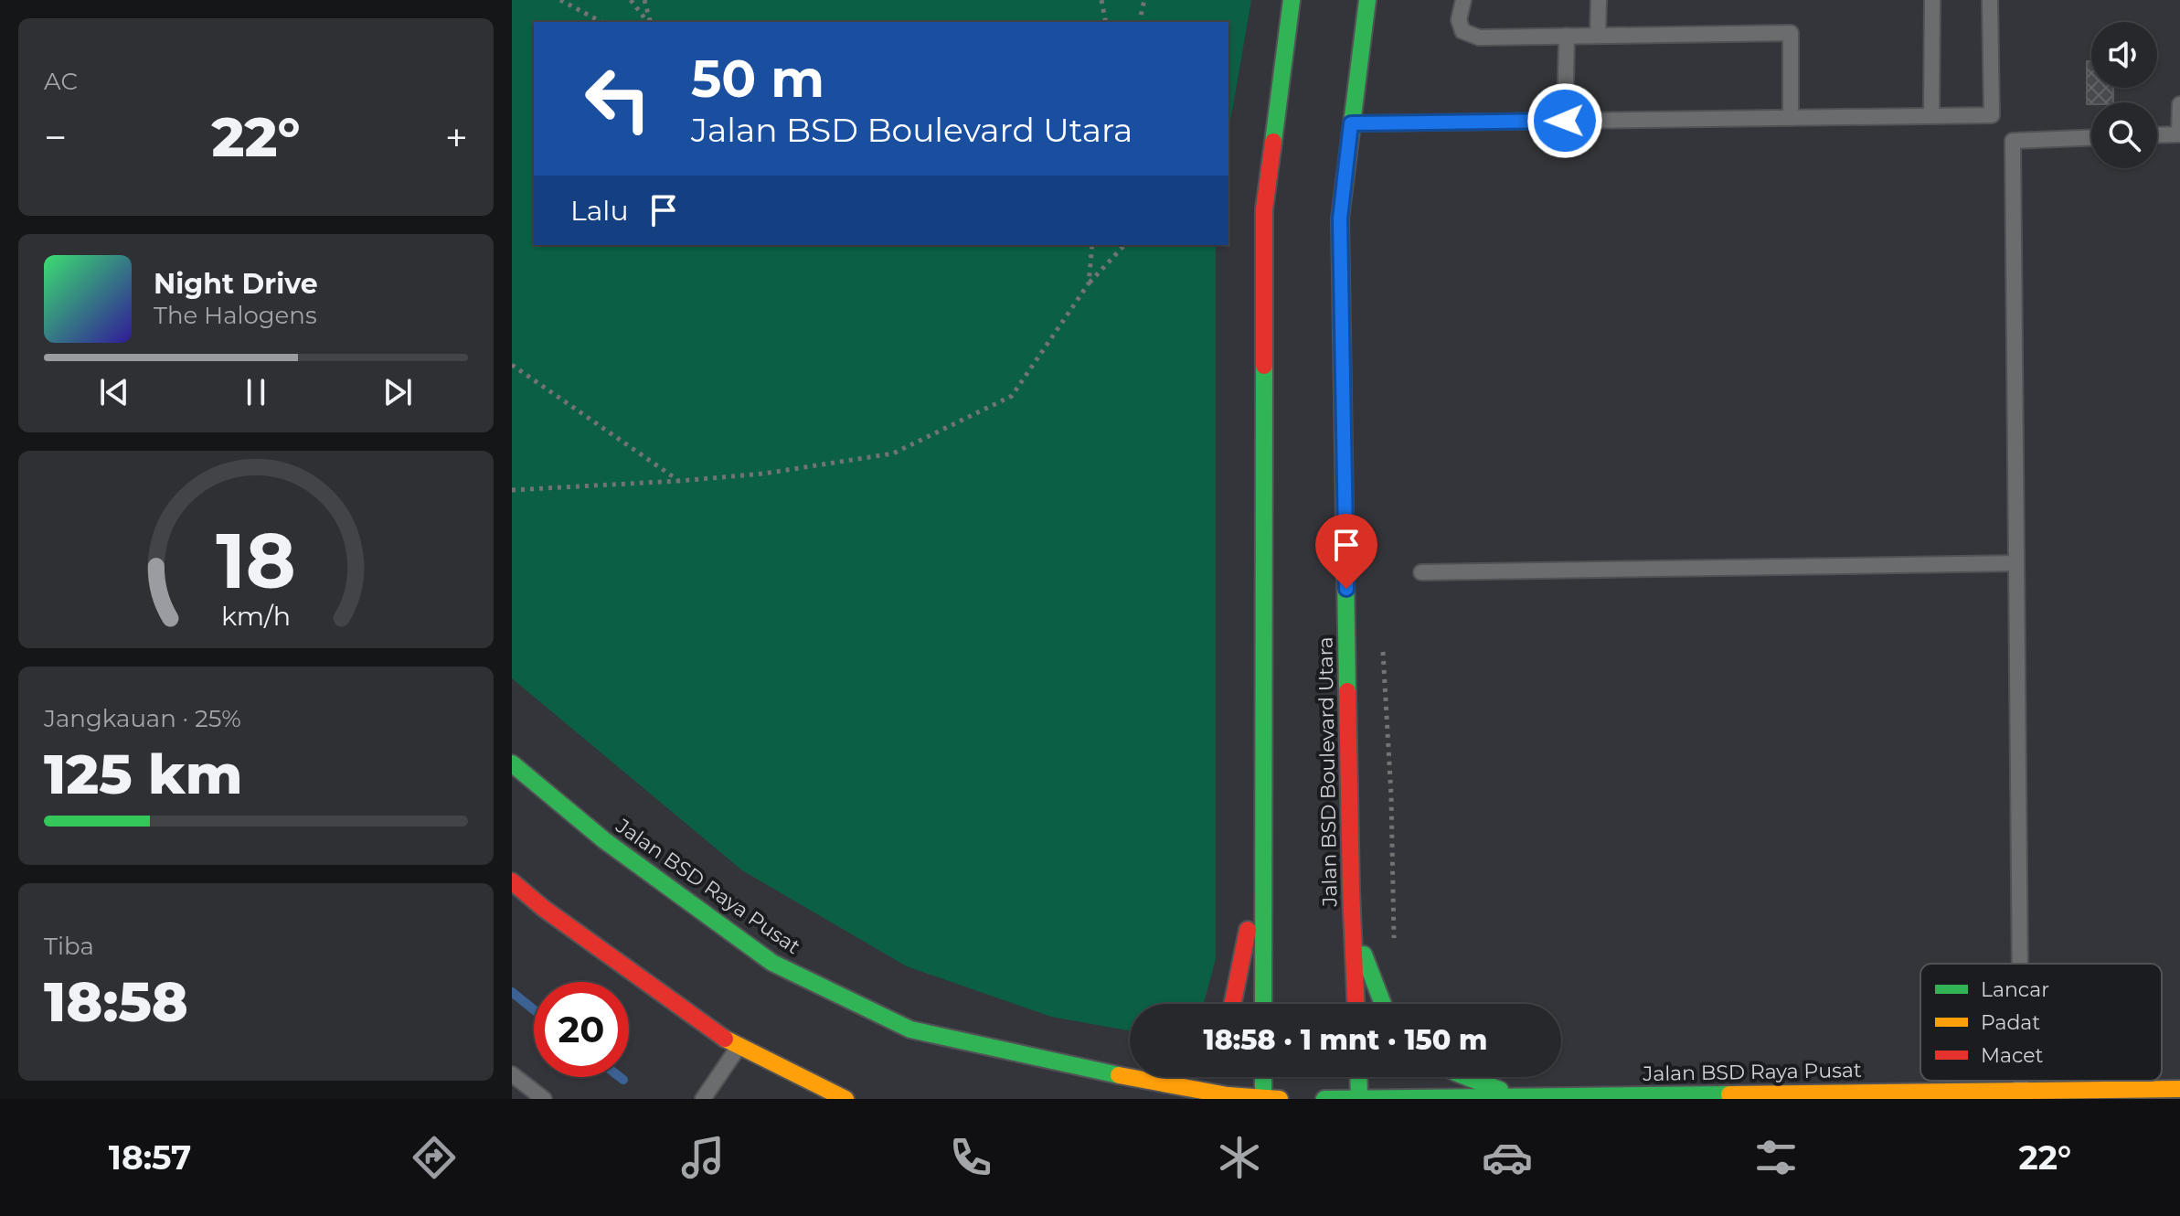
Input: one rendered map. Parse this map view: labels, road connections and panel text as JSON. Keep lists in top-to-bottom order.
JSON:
{
  "streets": {
    "main road": ["Jalan BSD Boulevard Utara", "Jalan BSD Raya Pusat"]
  },
  "legend": ["Lancar", "Padat", "Macet"],
  "page": {
    "tile": [
      "AC",
      ["Jangkauan · 25%", "125 km"],
      ["Tiba", "18:58"]
    ],
    "turn": ["50 m", "Jalan BSD Boulevard Utara"],
    "heat": ["−", "22°", "+"],
    "then": "Lalu",
    "song": ["Night Drive", "The Halogens"],
    "limit": "20",
    "trip": "18:58 · 1 mnt · 150 m",
    "tabs": ["18:57", "22°"],
    "gauge": ["18", "km/h"]
  }
}
